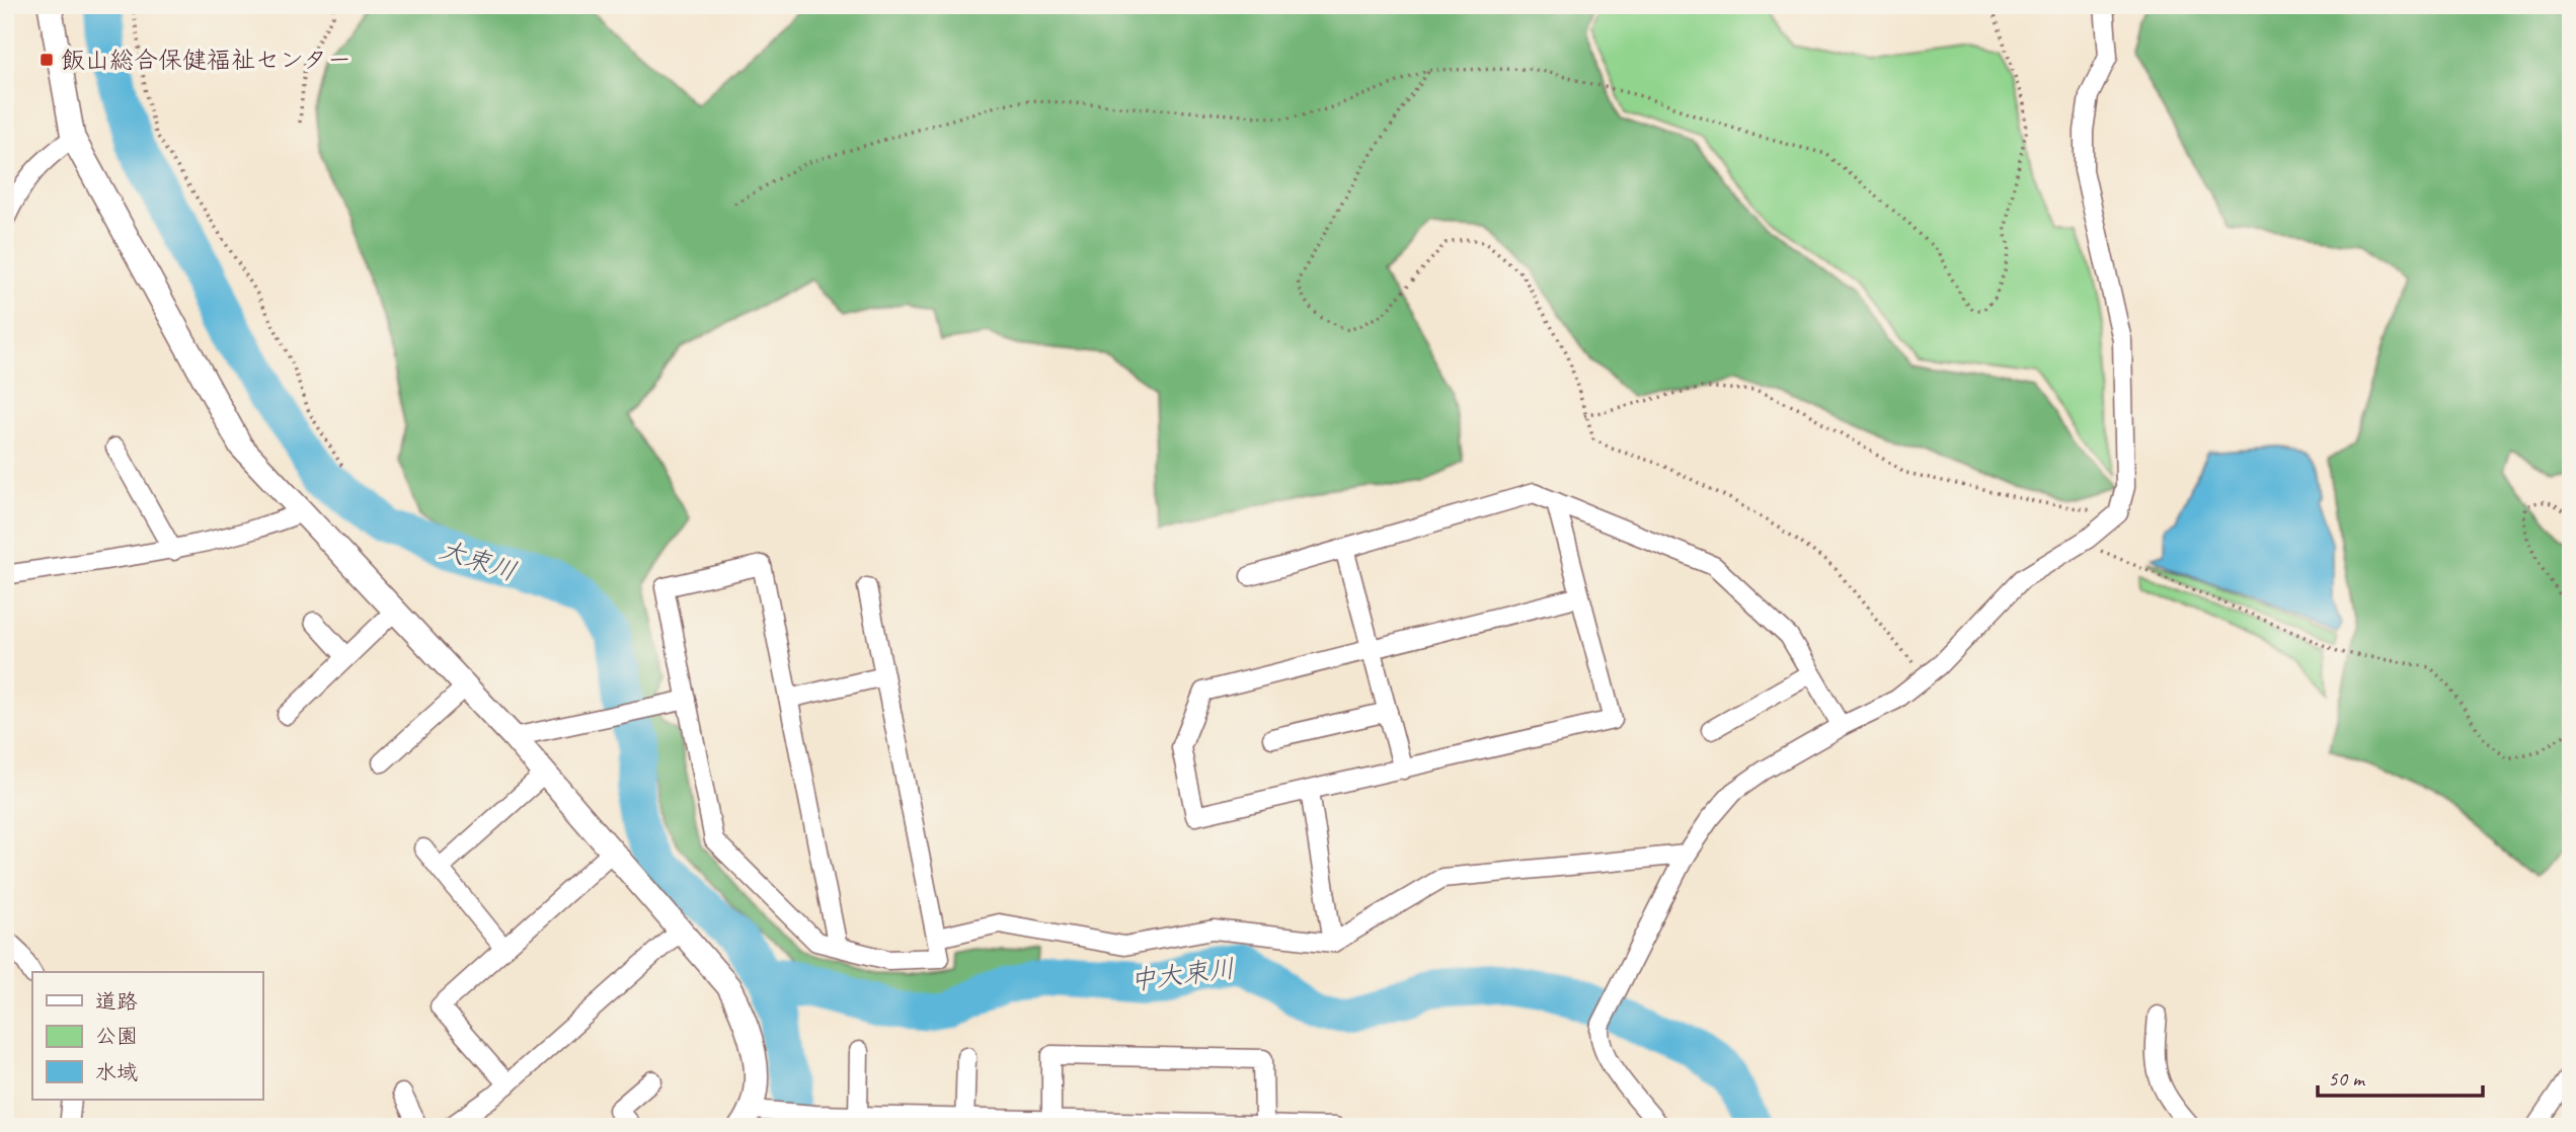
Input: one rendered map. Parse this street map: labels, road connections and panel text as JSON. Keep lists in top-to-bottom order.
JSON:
{
  "water": ["大束川", "中大束川"],
  "places": {
    "transit": ["飯山総合保健福祉センター"]
  },
  "legend": ["道路", "公園", "水域"],
  "scale_bar": "50 m"
}
